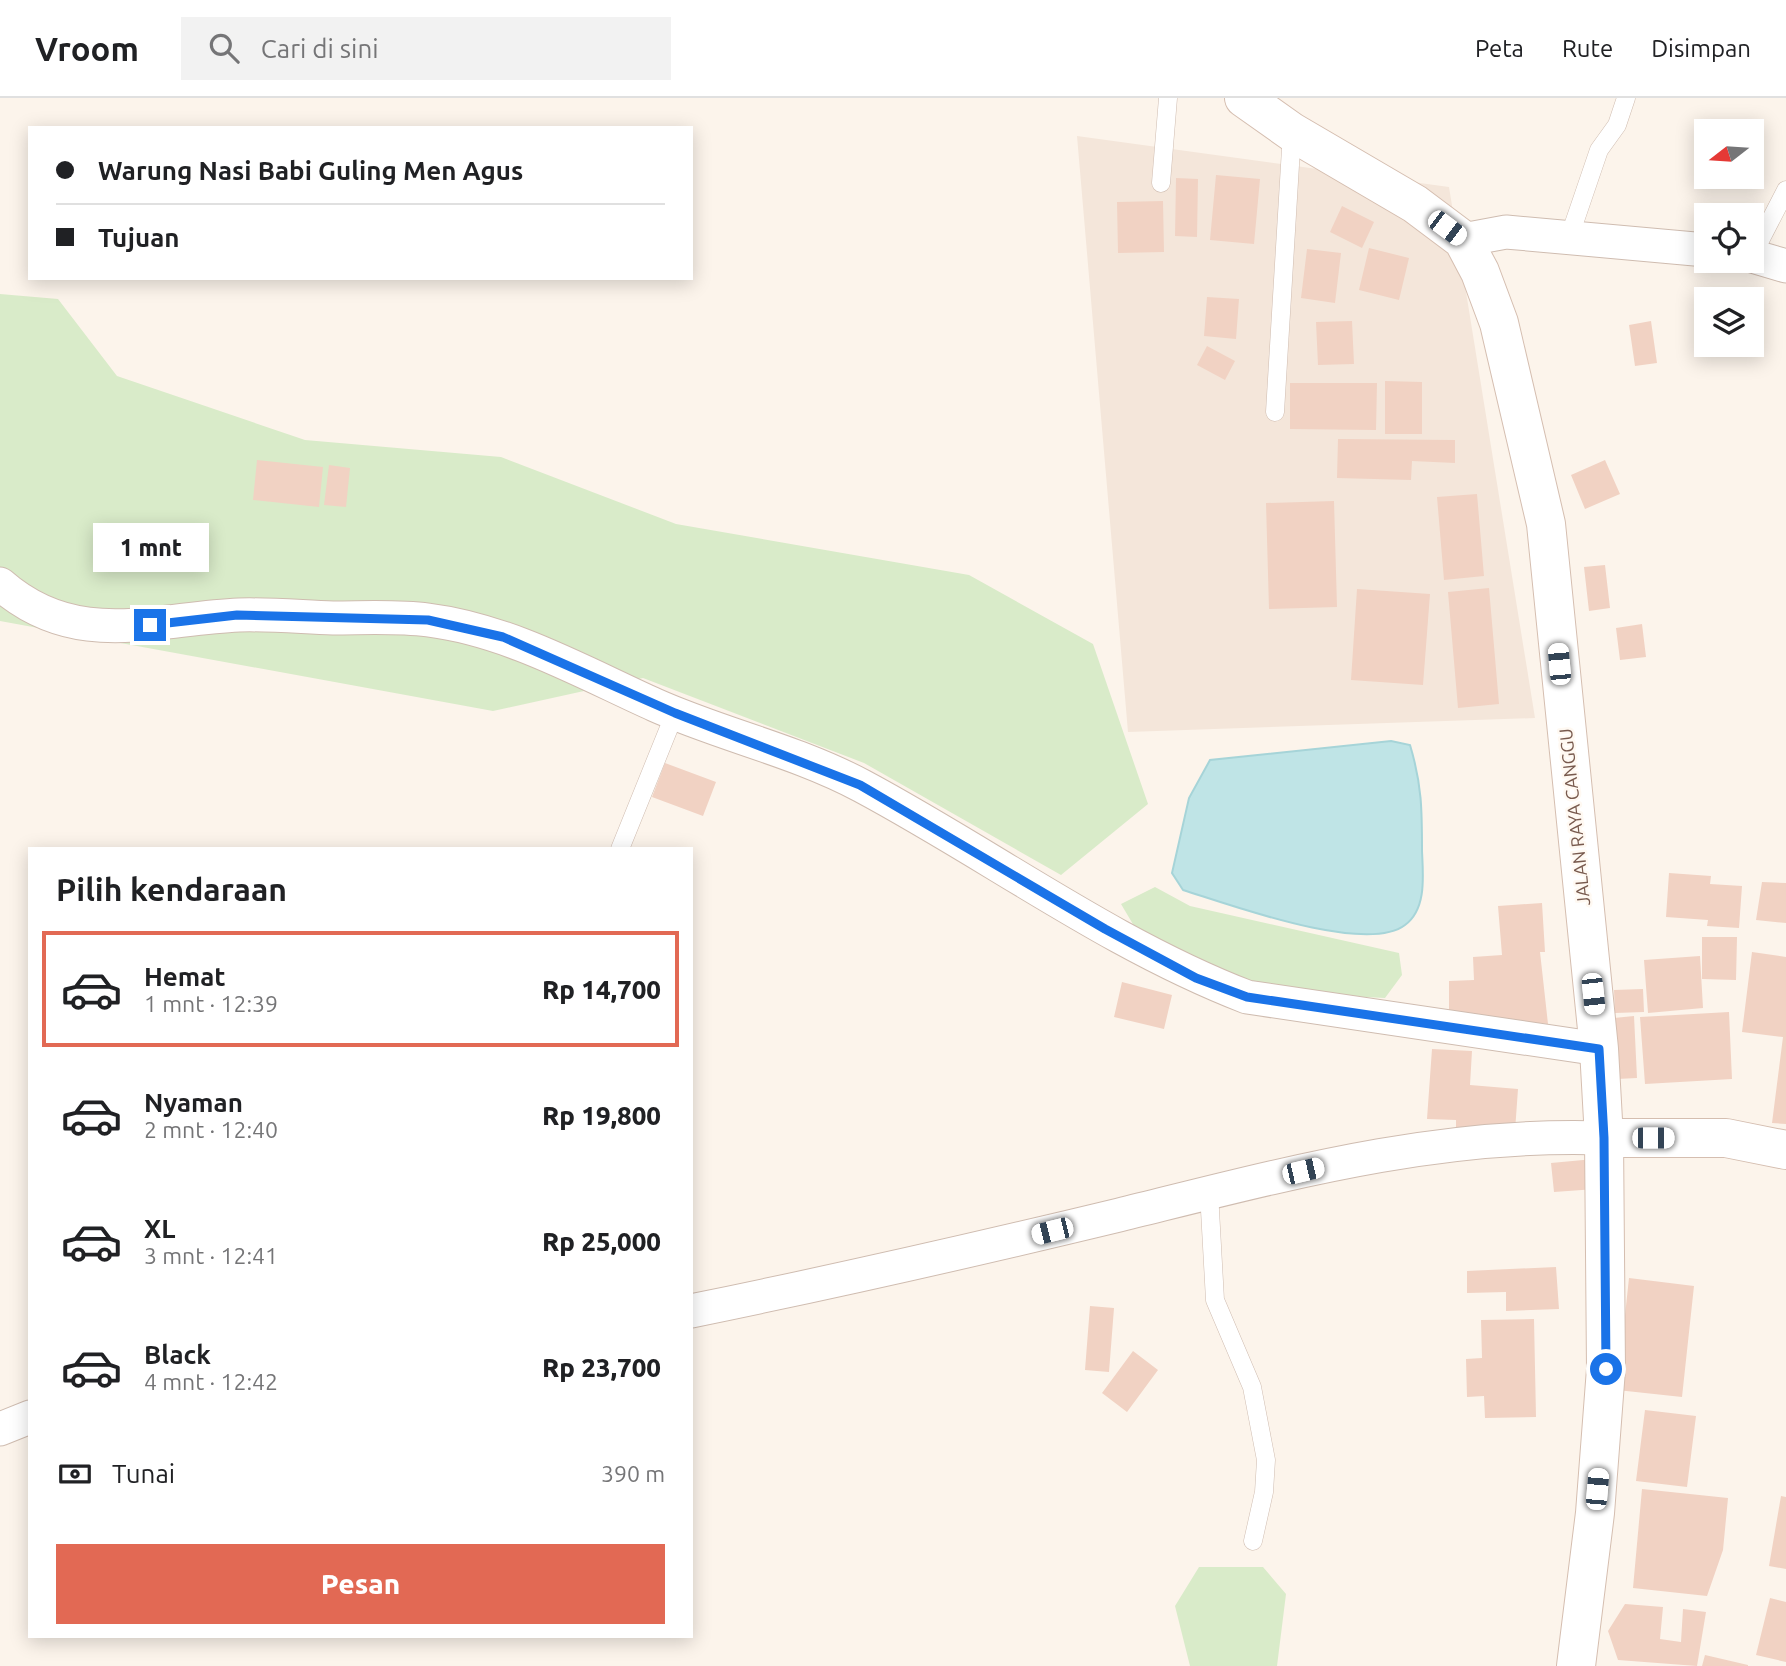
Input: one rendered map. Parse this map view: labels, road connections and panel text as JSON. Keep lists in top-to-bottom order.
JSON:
{
  "streets": {
    "main road": ["JALAN RAYA CANGGU"]
  },
  "north": "left",
  "page": {
    "header": "Vroom",
    "search": "Cari di sini",
    "nav": ["Peta", "Rute", "Disimpan"],
    "banner": ["Warung Nasi Babi Guling Men Agus", "Tujuan"],
    "bubble": "1 mnt",
    "heading": "Pilih kendaraan",
    "list": [
      {
        "name": "Hemat",
        "note": "1 mnt · 12:39",
        "value": "Rp 14,700"
      },
      {
        "name": "Nyaman",
        "note": "2 mnt · 12:40",
        "value": "Rp 19,800"
      },
      {
        "name": "XL",
        "note": "3 mnt · 12:41",
        "value": "Rp 25,000"
      },
      {
        "name": "Black",
        "note": "4 mnt · 12:42",
        "value": "Rp 23,700"
      }
    ],
    "pay": ["Tunai", "390 m"],
    "buttons": "Pesan"
  }
}
